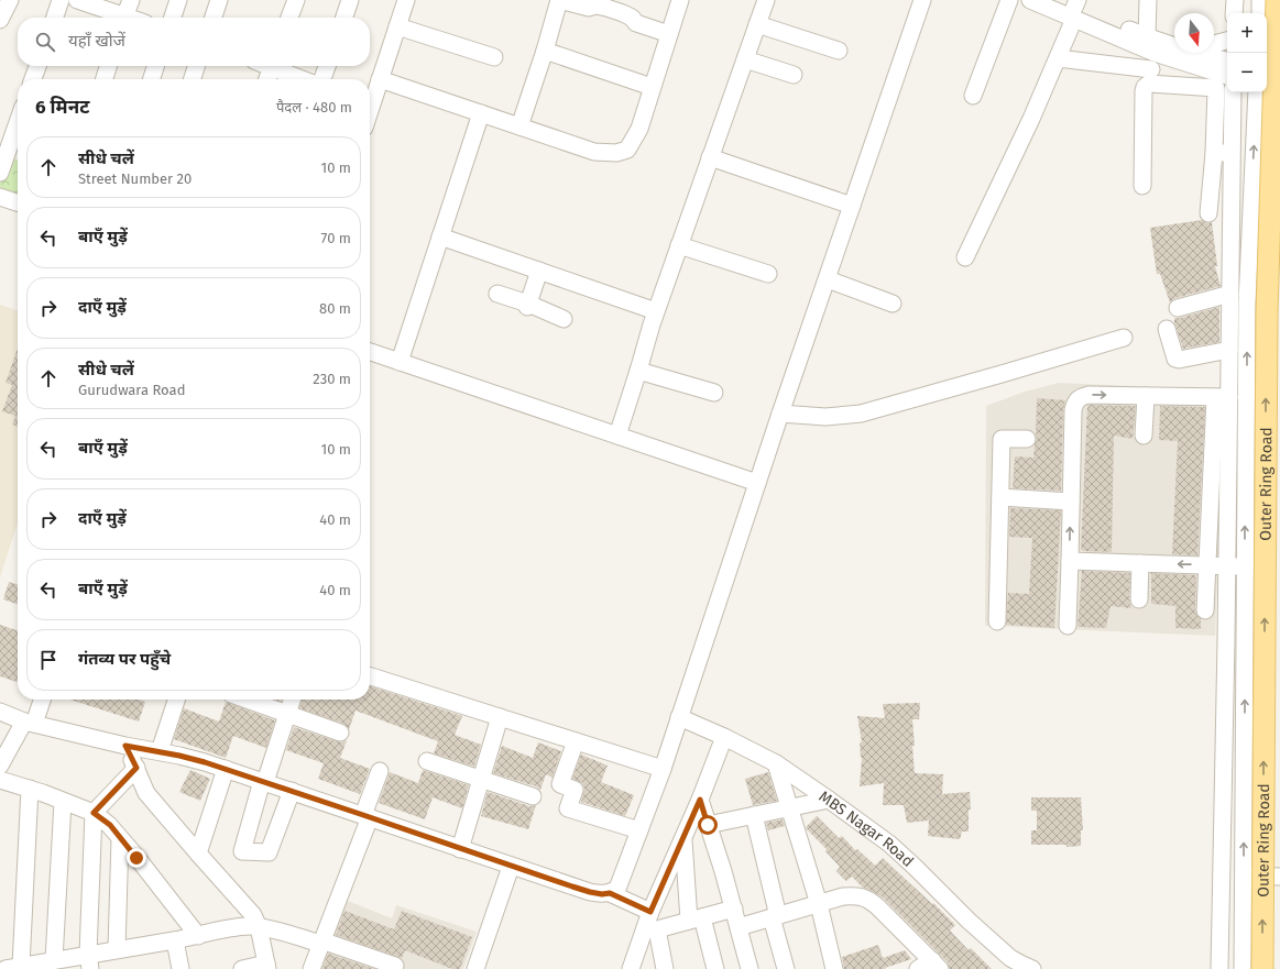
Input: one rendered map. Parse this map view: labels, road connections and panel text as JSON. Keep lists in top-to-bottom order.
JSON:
{
  "streets": {
    "main road": ["Outer Ring Road"],
    "street": ["MBS Nagar Road"]
  },
  "one_way": ["Outer Ring Road"],
  "north": "bottom",
  "page": {
    "map_buttons": ["+", "−"],
    "search": "यहाँ खोजें",
    "heading": ["6 मिनट", "पैदल · 480 m"],
    "list": [
      ["सीधे चलें", "Street Number 20", "10 m"],
      ["बाएँ मुड़ें", "70 m"],
      ["दाएँ मुड़ें", "80 m"],
      ["सीधे चलें", "Gurudwara Road", "230 m"],
      ["बाएँ मुड़ें", "10 m"],
      ["दाएँ मुड़ें", "40 m"],
      ["बाएँ मुड़ें", "40 m"],
      "गंतव्य पर पहुँचे"
    ]
  }
}
